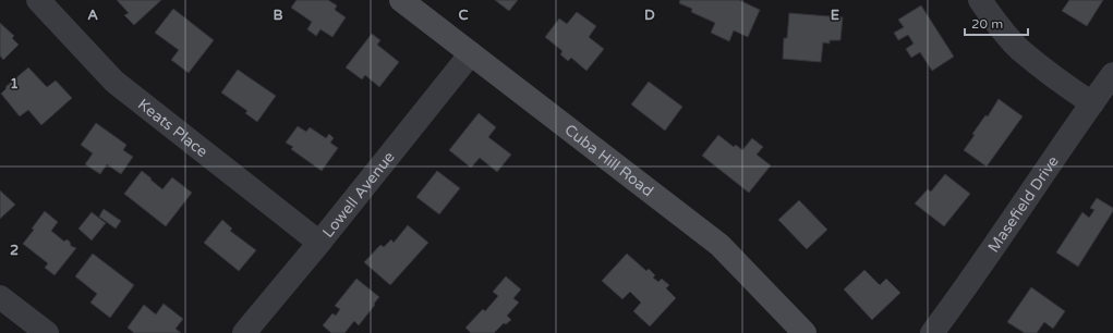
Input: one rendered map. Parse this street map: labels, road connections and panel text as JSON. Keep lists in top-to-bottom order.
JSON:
{
  "streets": {
    "main road": ["Cuba Hill Road"],
    "street": ["Keats Place", "Lowell Avenue", "Masefield Drive"]
  },
  "crossings": [
    ["Keats Place", "Lowell Avenue"],
    ["Cuba Hill Road", "Lowell Avenue"]
  ],
  "scale_bar": "20 m",
  "grid": {
    "columns": [
      "A",
      "B",
      "C",
      "D",
      "E"
    ],
    "rows": ["1", "2"]
  }
}
